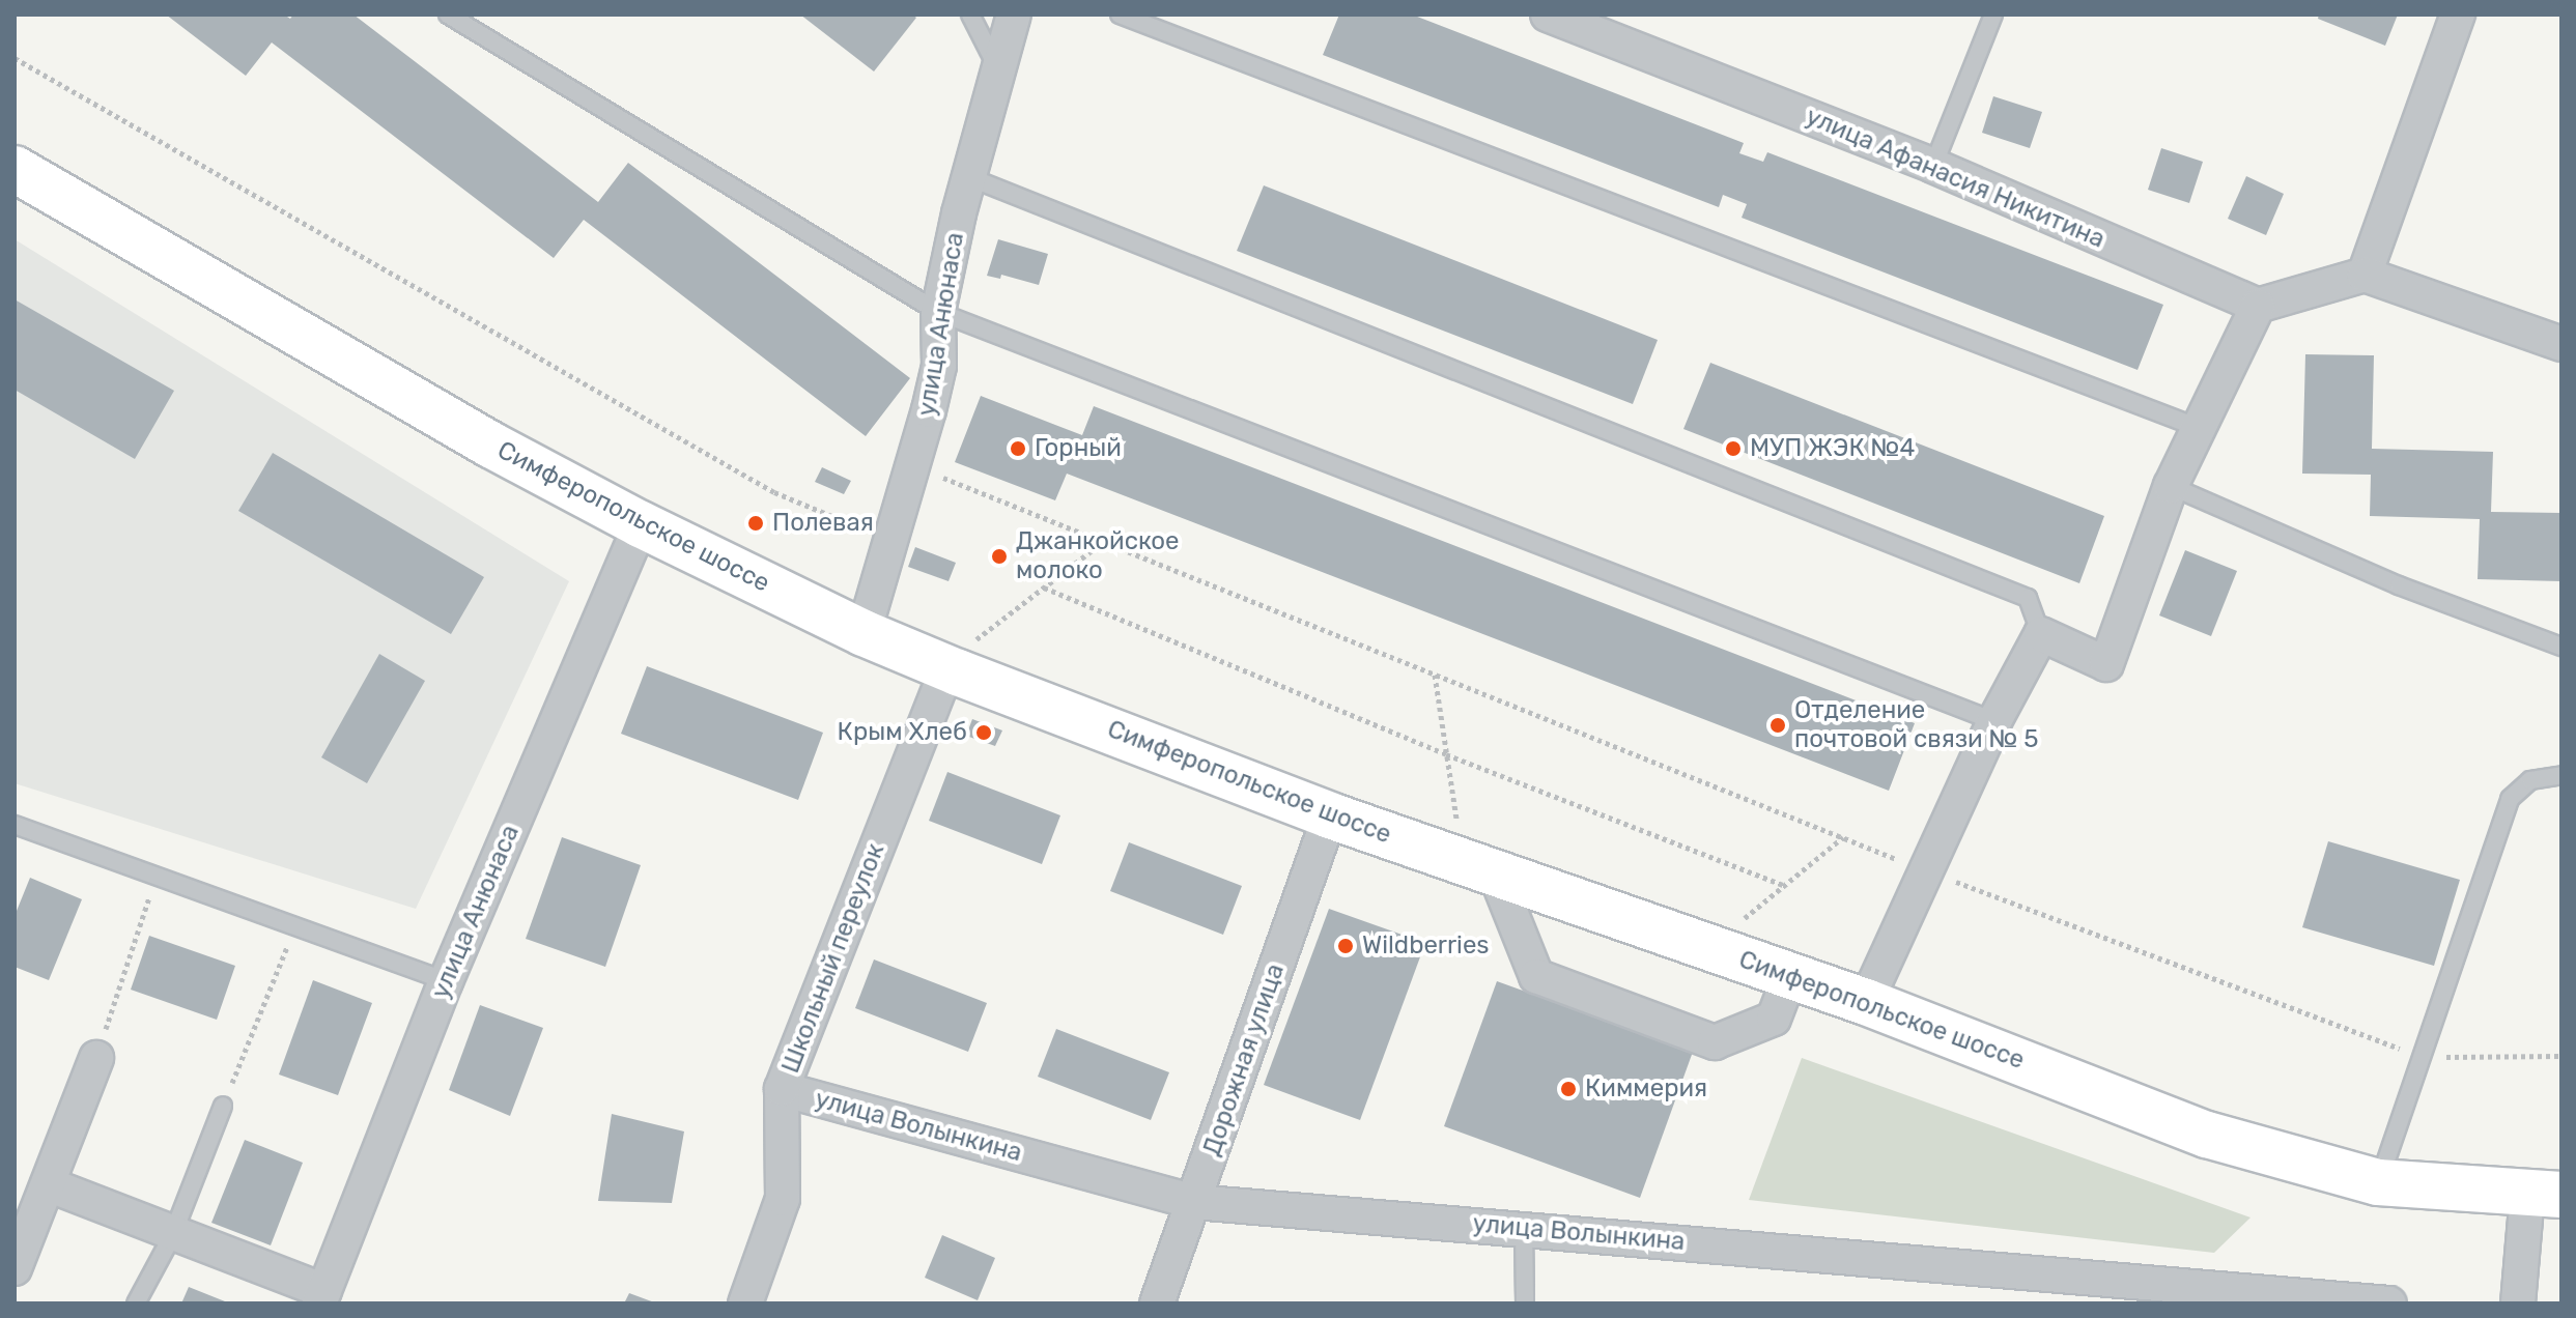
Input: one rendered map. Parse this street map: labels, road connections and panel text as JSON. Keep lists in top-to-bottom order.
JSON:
{
  "streets": {
    "main road": ["Симферопольское шоссе"],
    "street": [
      "улица Афанасия Никитина",
      "улица Анюнаса",
      "Школьный переулок",
      "Дорожная улица",
      "улица Волынкина"
    ]
  },
  "crossings": [
    ["улица Анюнаса", "Симферопольское шоссе"],
    ["Симферопольское шоссе", "Школьный переулок"],
    ["Симферопольское шоссе", "Дорожная улица"],
    ["Школьный переулок", "улица Волынкина"],
    ["Дорожная улица", "улица Волынкина"]
  ],
  "places": [
    "Горный",
    "МУП ЖЭК №4",
    "Полевая",
    "Джанкойское молоко",
    "Отделение почтовой связи № 5",
    "Крым Хлеб",
    "Wildberries",
    "Киммерия"
  ]
}
